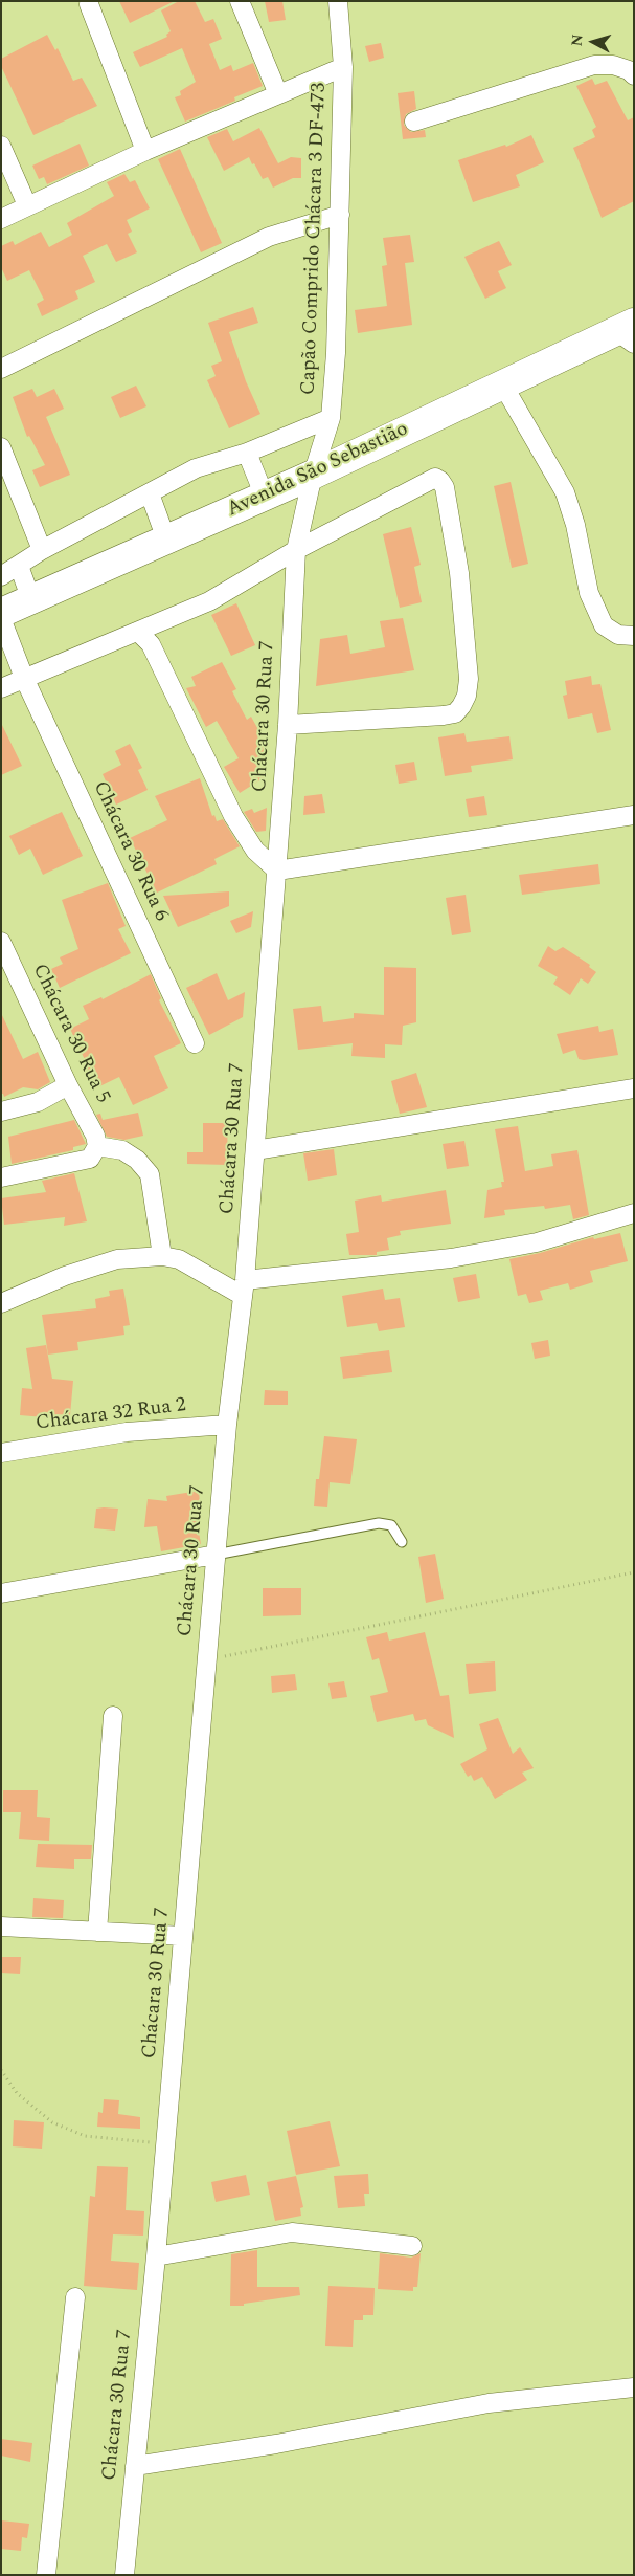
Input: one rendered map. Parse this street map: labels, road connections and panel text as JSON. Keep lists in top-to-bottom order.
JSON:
{
  "streets": {
    "main road": ["Avenida São Sebastião"],
    "street": [
      "Capão Comprido Chácara 3 DF-473",
      "Chácara 30 Rua 7",
      "Chácara 30 Rua 6",
      "Chácara 30 Rua 5",
      "Chácara 32 Rua 2"
    ]
  },
  "crossings": [
    ["Capão Comprido Chácara 3 DF-473", "Avenida São Sebastião"],
    ["Capão Comprido Chácara 3 DF-473", "Chácara 30 Rua 7"],
    ["Avenida São Sebastião", "Chácara 30 Rua 7"],
    ["Chácara 30 Rua 7", "Chácara 32 Rua 2"]
  ],
  "north": "left"
}
